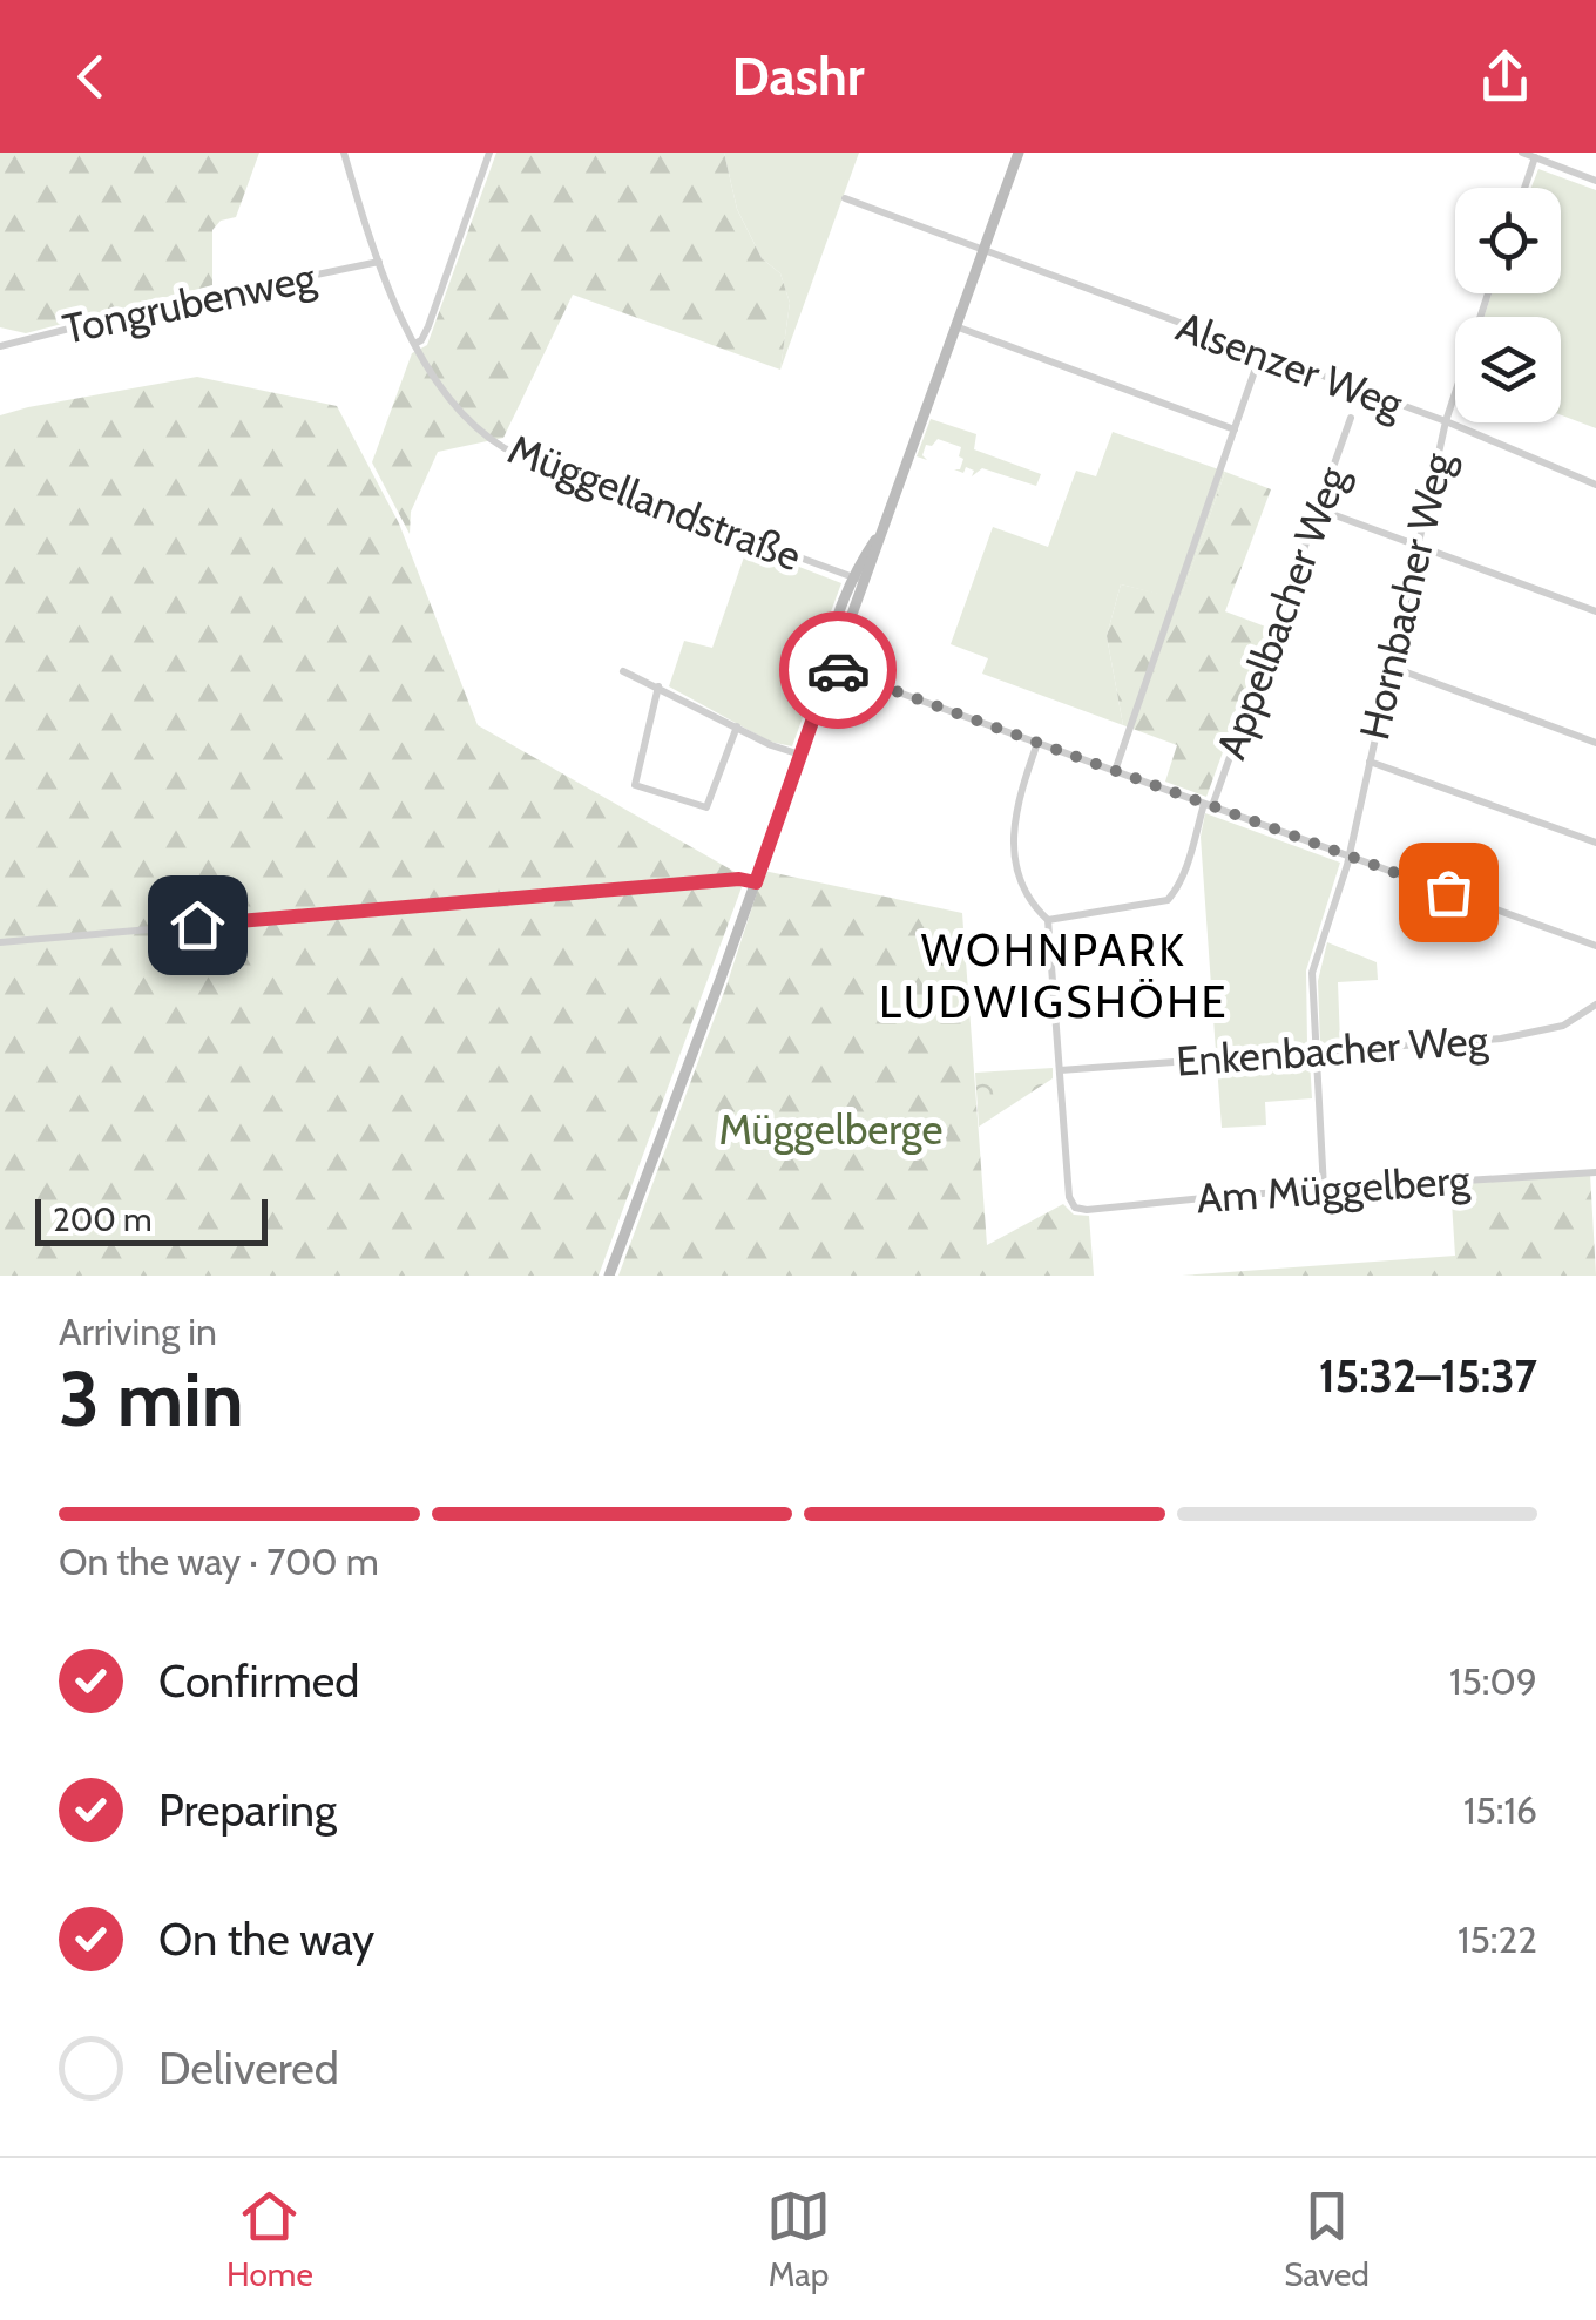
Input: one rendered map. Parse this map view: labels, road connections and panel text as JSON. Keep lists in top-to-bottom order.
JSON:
{
  "streets": {
    "street": [
      "Tongrubenweg",
      "Alsenzer Weg",
      "Müggellandstraße",
      "Hornbacher Weg",
      "Appelbacher Weg",
      "Enkenbacher Weg",
      "Am Müggelberg"
    ]
  },
  "crossings": [
    ["Tongrubenweg", "Müggellandstraße"],
    ["Alsenzer Weg", "Hornbacher Weg"],
    ["Hornbacher Weg", "Enkenbacher Weg"],
    ["Hornbacher Weg", "Am Müggelberg"],
    ["Enkenbacher Weg", "Am Müggelberg"]
  ],
  "districts": ["WOHNPARK LUDWIGSHÖHE"],
  "parks": ["Müggelberge"],
  "scale_bar": "200 m",
  "page": {
    "header": "Dashr",
    "scale": "200 m",
    "heading": ["3 min", "Arriving in", "15:32–15:37"],
    "bar": "On the way · 700 m",
    "list": [
      ["Confirmed", "15:09"],
      ["Preparing", "15:16"],
      ["On the way", "15:22"],
      "Delivered"
    ],
    "tabs": ["Home", "Map", "Saved"]
  }
}
